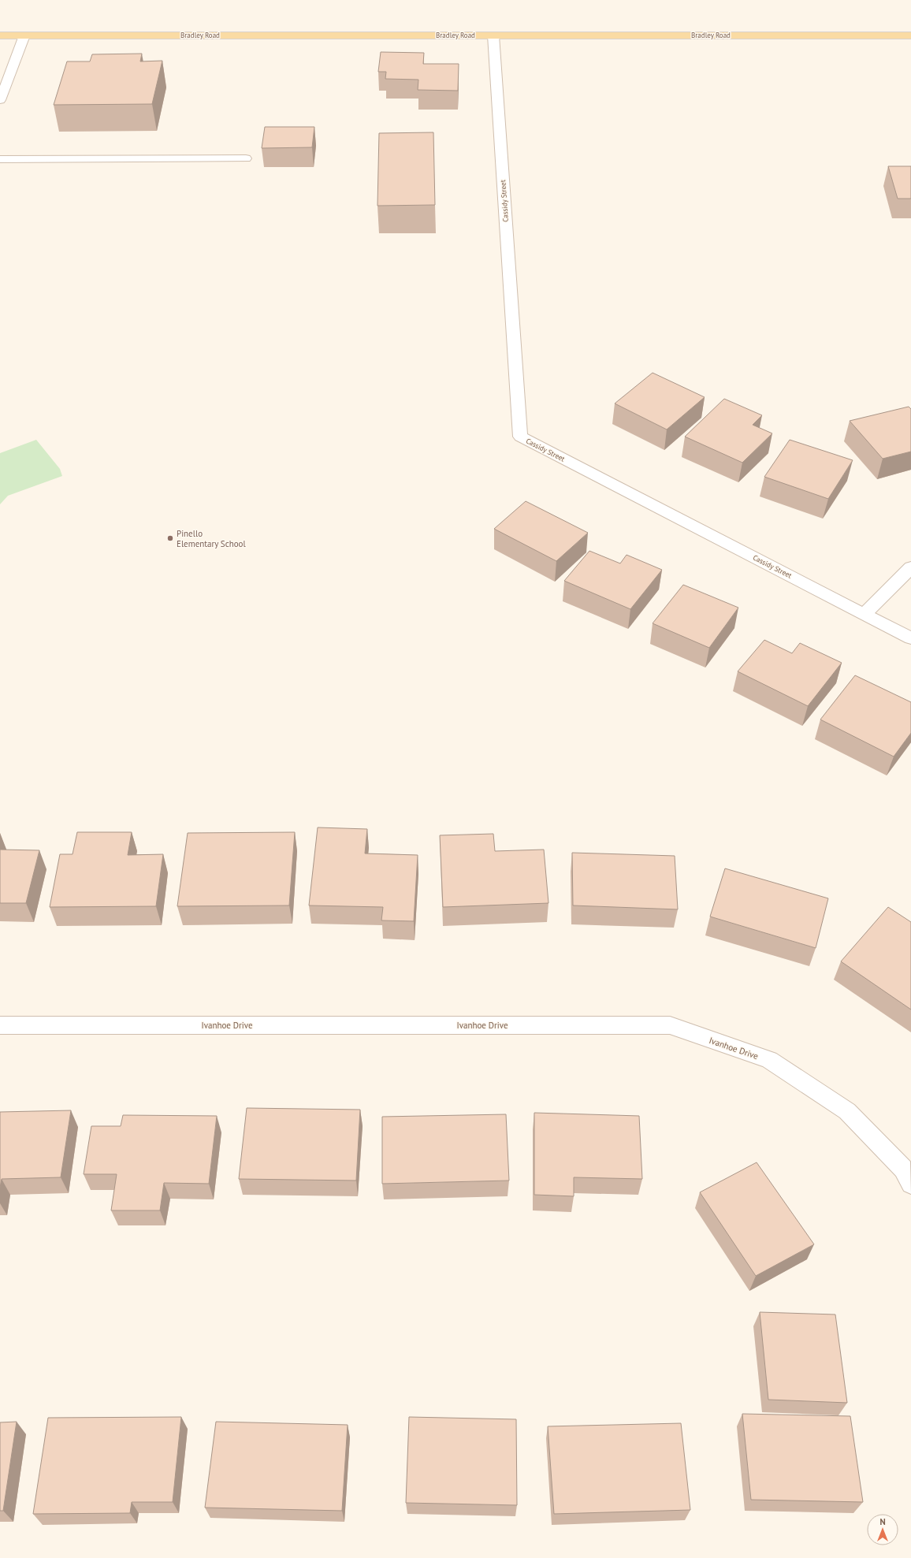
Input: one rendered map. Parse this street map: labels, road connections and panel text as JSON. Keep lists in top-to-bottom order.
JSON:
{
  "streets": {
    "main road": ["Bradley Road"],
    "street": ["Cassidy Street", "Ivanhoe Drive"]
  },
  "crossings": [
    ["Bradley Road", "Cassidy Street"]
  ],
  "places": ["Pinello Elementary School"],
  "north": "top"
}
